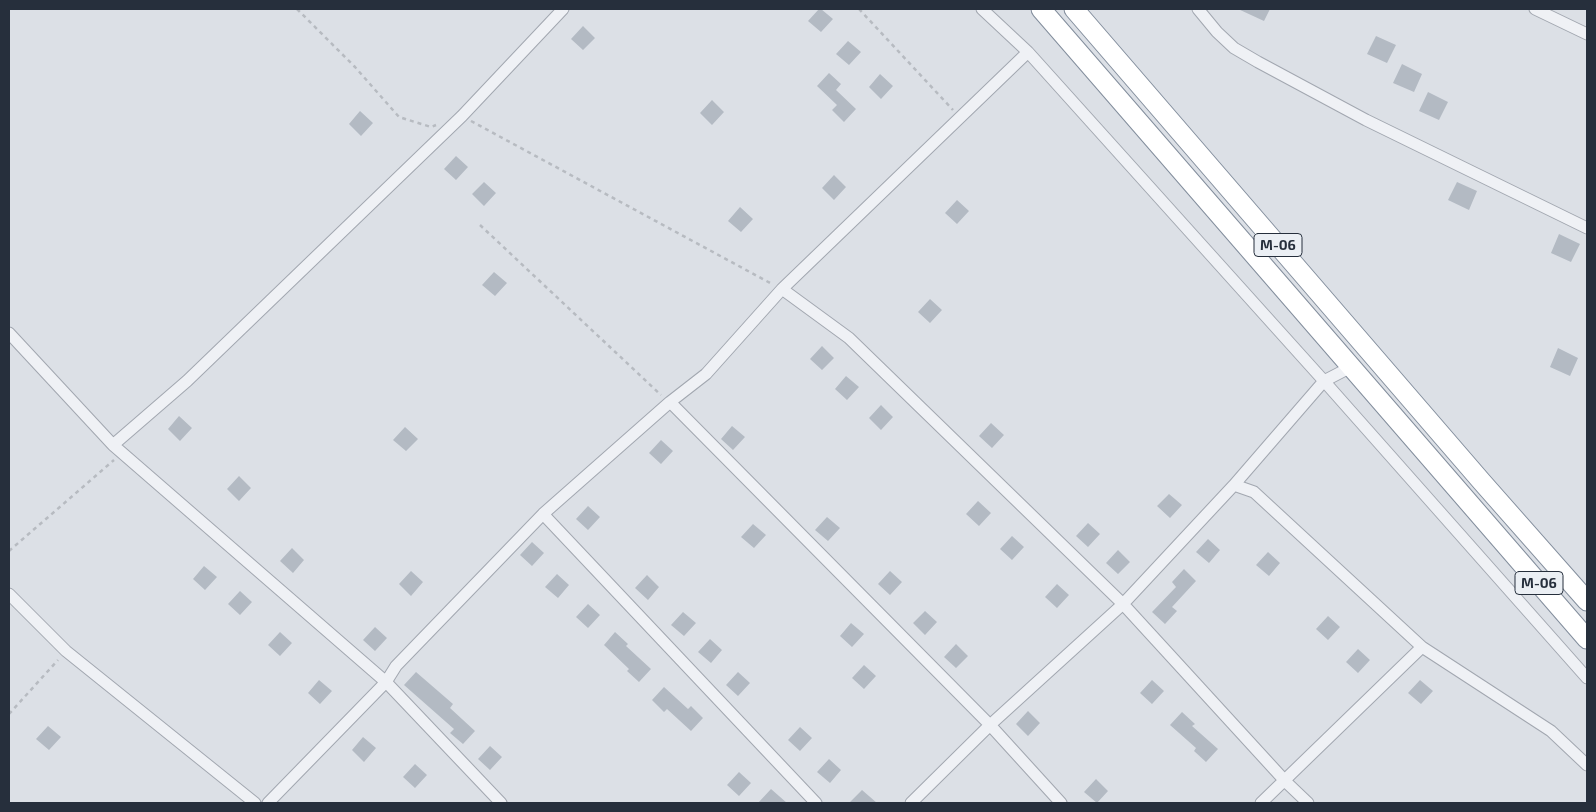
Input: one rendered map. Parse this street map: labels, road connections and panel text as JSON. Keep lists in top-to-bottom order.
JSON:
{
  "streets": {
    "highway": ["М-06"]
  }
}
